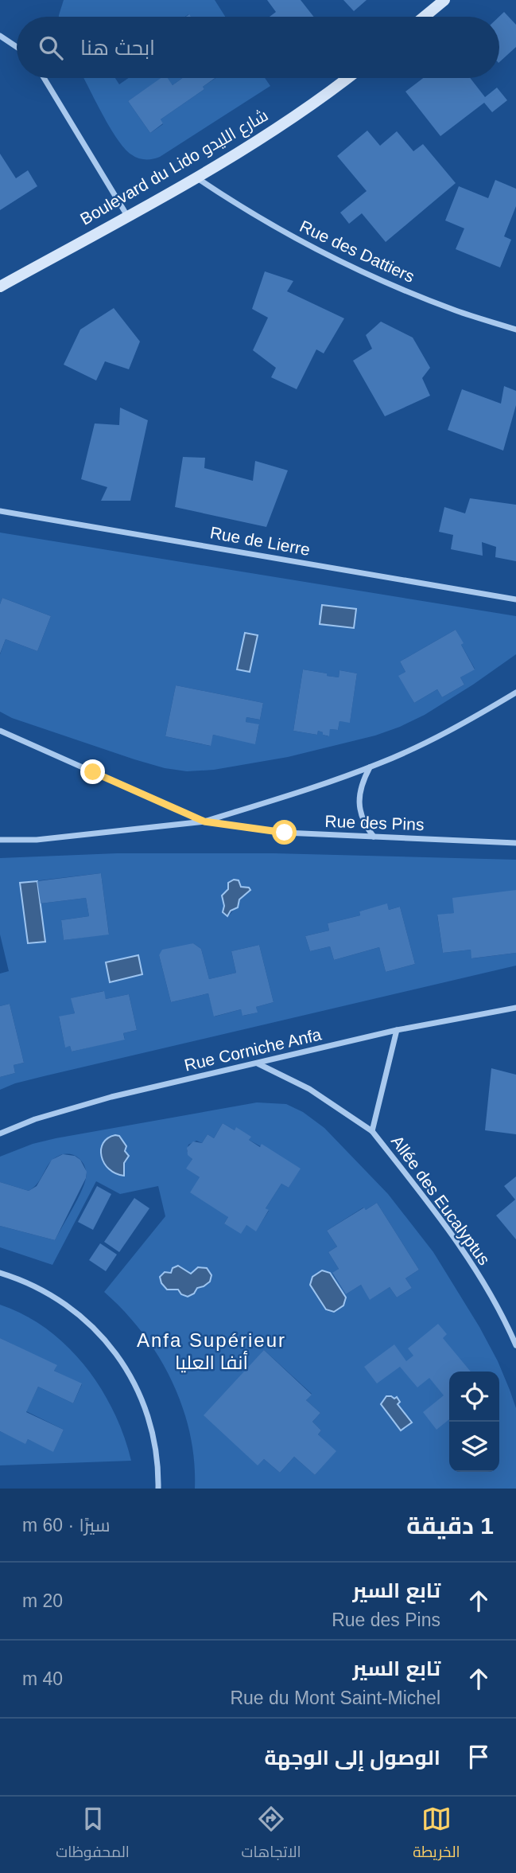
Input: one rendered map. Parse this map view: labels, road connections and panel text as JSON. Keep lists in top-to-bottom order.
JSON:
{
  "streets": {
    "main road": ["Boulevard du Lido شارع الليدو"],
    "street": [
      "Rue des Dattiers",
      "Rue de Lierre",
      "Rue des Pins",
      "Rue Corniche Anfa",
      "Allée des Eucalyptus"
    ]
  },
  "crossings": [
    ["Boulevard du Lido شارع الليدو", "Rue des Dattiers"],
    ["Rue Corniche Anfa", "Allée des Eucalyptus"]
  ],
  "districts": ["Anfa Supérieur أنفا العليا"],
  "page": {
    "search": "ابحث هنا",
    "heading": ["1 دقيقة", "سيرًا · 60 m"],
    "list": [
      ["تابع السير", "Rue des Pins", "20 m"],
      ["تابع السير", "Rue du Mont Saint-Michel", "40 m"],
      "الوصول إلى الوجهة"
    ],
    "nav": ["الخريطة", "الاتجاهات", "المحفوظات"]
  }
}
